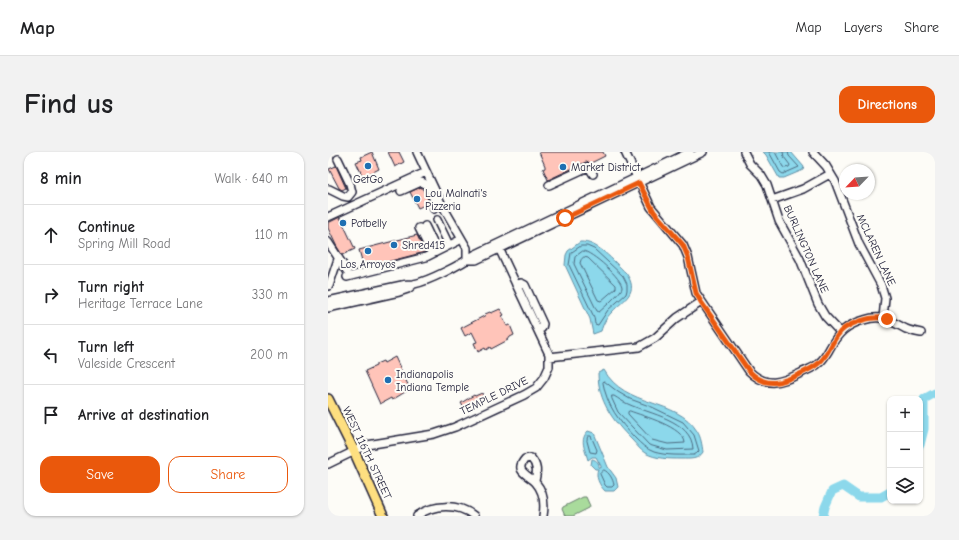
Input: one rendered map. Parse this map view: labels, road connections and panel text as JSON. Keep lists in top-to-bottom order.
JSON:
{
  "streets": {
    "main road": ["WEST 116TH STREET"],
    "street": ["BURLINGTON LANE", "MCLAREN LANE", "TEMPLE DRIVE"]
  },
  "crossings": [
    ["TEMPLE DRIVE", "WEST 116TH STREET"]
  ],
  "places": [
    "GetGo",
    "Market District",
    "Lou Malnati's Pizzeria",
    "Potbelly",
    "Shred415",
    "Los Arroyos",
    "Indianapolis Indiana Temple"
  ],
  "north": "bottom left",
  "page": {
    "header": "Map",
    "nav": ["Map", "Layers", "Share"],
    "buttons": [
      "Directions",
      ["Save", "Share"]
    ],
    "title": "Find us",
    "heading": ["8 min", "Walk · 640 m"],
    "list": [
      ["Continue", "Spring Mill Road", "110 m"],
      ["Turn right", "Heritage Terrace Lane", "330 m"],
      ["Turn left", "Valeside Crescent", "200 m"],
      "Arrive at destination"
    ],
    "map_buttons": ["+", "−"]
  }
}
